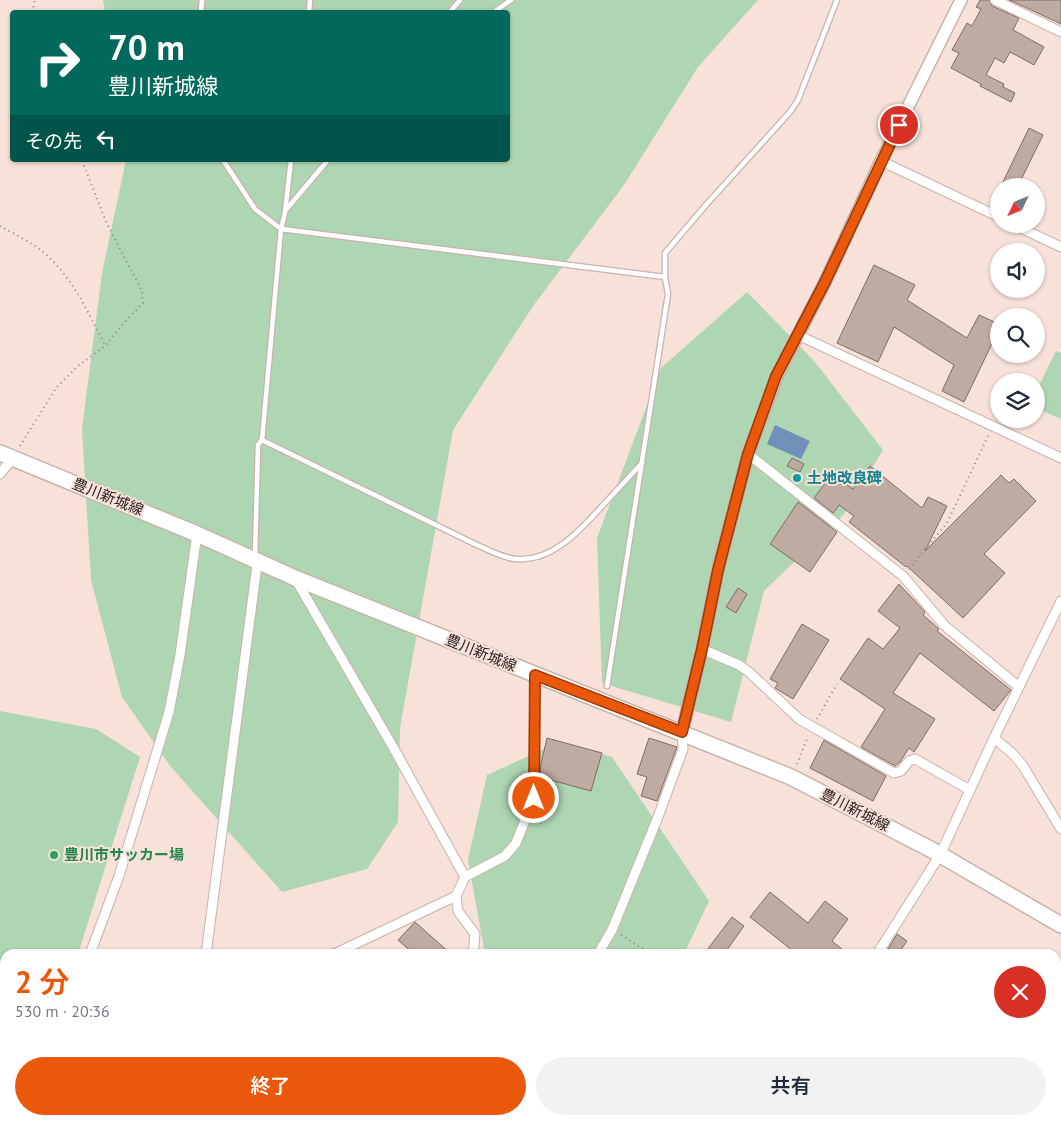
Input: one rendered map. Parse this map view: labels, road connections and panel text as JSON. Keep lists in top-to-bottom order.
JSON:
{
  "streets": {
    "main road": ["豊川新城線"]
  },
  "places": ["土地改良碑", "豊川市サッカー場"],
  "north": "bottom left",
  "page": {
    "turn": ["70 m", "豊川新城線"],
    "then": "その先",
    "heading": ["2 分", "530 m · 20:36"],
    "buttons": ["終了", "共有"]
  }
}
